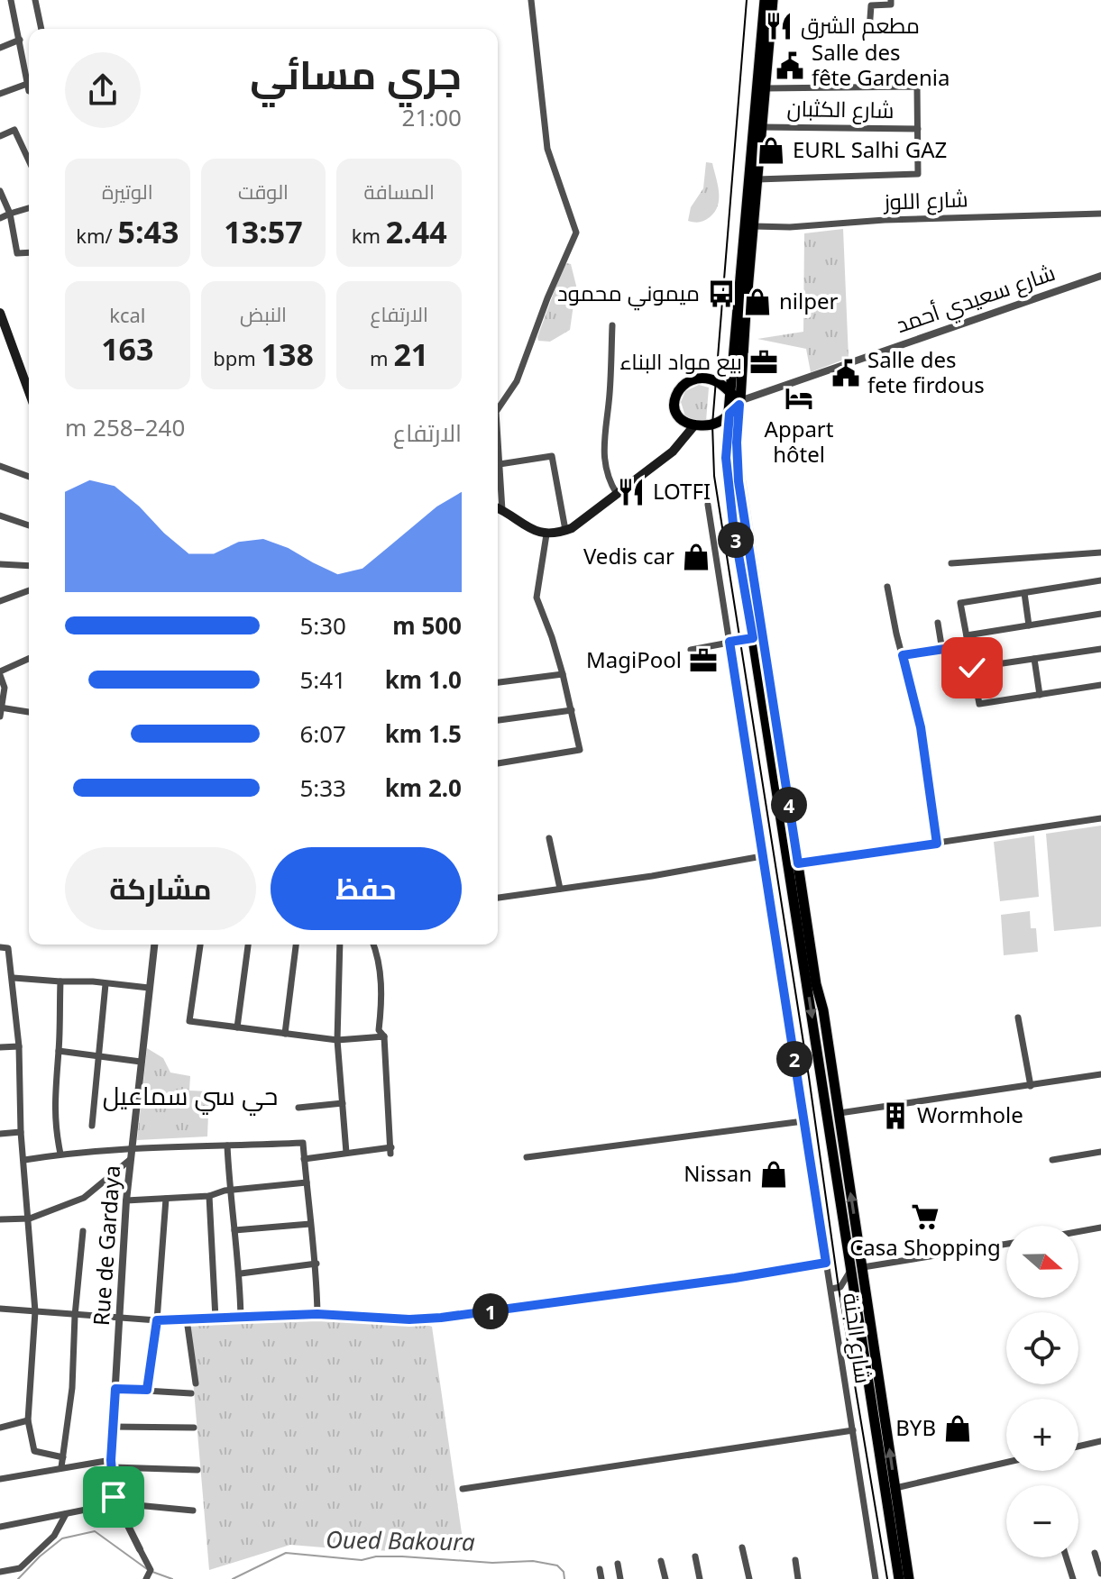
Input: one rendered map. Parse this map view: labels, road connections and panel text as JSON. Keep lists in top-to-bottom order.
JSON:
{
  "streets": {
    "street": [
      "شارع الكثبان",
      "شارع اللوز",
      "شارع سعيدي أحمد",
      "Rue de Gardaya",
      "شارع الجنة"
    ]
  },
  "districts": ["حي سي سماعيل"],
  "water": ["Oued Bakoura"],
  "places": {
    "restaurant": ["مطعم الشرق", "LOTFI"],
    "public building": ["Salle des fête Gardenia", "Salle des fete firdous"],
    "shop": [
      "EURL Salhi GAZ",
      "nilper",
      "Vedis car",
      "Nissan",
      "BYB"
    ],
    "bus stop": ["ميموني محمود"],
    "office": ["بيع مواد البناء", "MagiPool"],
    "hotel": ["Appart hôtel"],
    "building": ["Wormhole"],
    "supermarket": ["Casa Shopping"]
  },
  "north": "right",
  "page": {
    "heading": ["جري مسائي", "21:00"],
    "stats": [
      ["المسافة", "2.44 km"],
      ["الوقت", "13:57"],
      ["الوتيرة", "5:43 /km"],
      ["الارتفاع", "21 m"],
      ["النبض", "138 bpm"],
      ["kcal", "163"]
    ],
    "chart": ["الارتفاع", "240–258 m"],
    "pins": [
      "3",
      "4",
      "2",
      "1"
    ],
    "list": [
      {
        "name": "500 m",
        "note": "5:30"
      },
      {
        "name": "1.0 km",
        "note": "5:41"
      },
      {
        "name": "1.5 km",
        "note": "6:07"
      },
      {
        "name": "2.0 km",
        "note": "5:33"
      }
    ],
    "buttons": ["حفظ", "مشاركة"],
    "map_buttons": ["+", "−"]
  }
}
